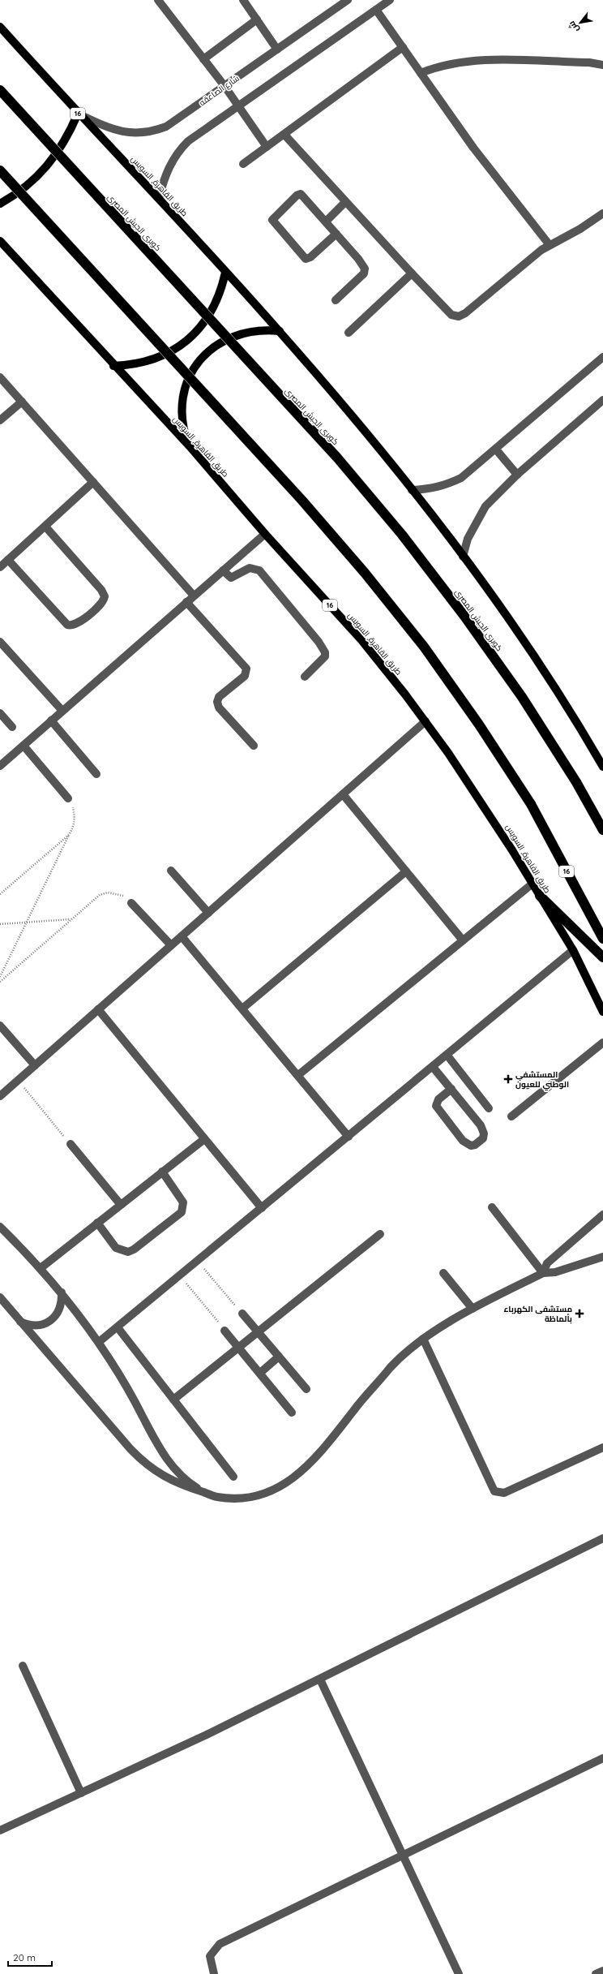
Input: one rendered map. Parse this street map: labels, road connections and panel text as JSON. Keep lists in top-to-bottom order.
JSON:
{
  "streets": {
    "highway": ["16", "كوبرى الجيش المصرى"],
    "main road": ["طريق القاهرة, السويس"],
    "street": ["شارع الصاعقه"]
  },
  "crossings": [
    ["شارع الصاعقه", "طريق القاهرة, السويس"],
    ["16", "طريق القاهرة, السويس"]
  ],
  "places": {
    "health": ["المستشفي الوطني للعيون", "مستشفى الكهرباء بألماظة"]
  },
  "scale_bar": "20 m",
  "north": "bottom left"
}
